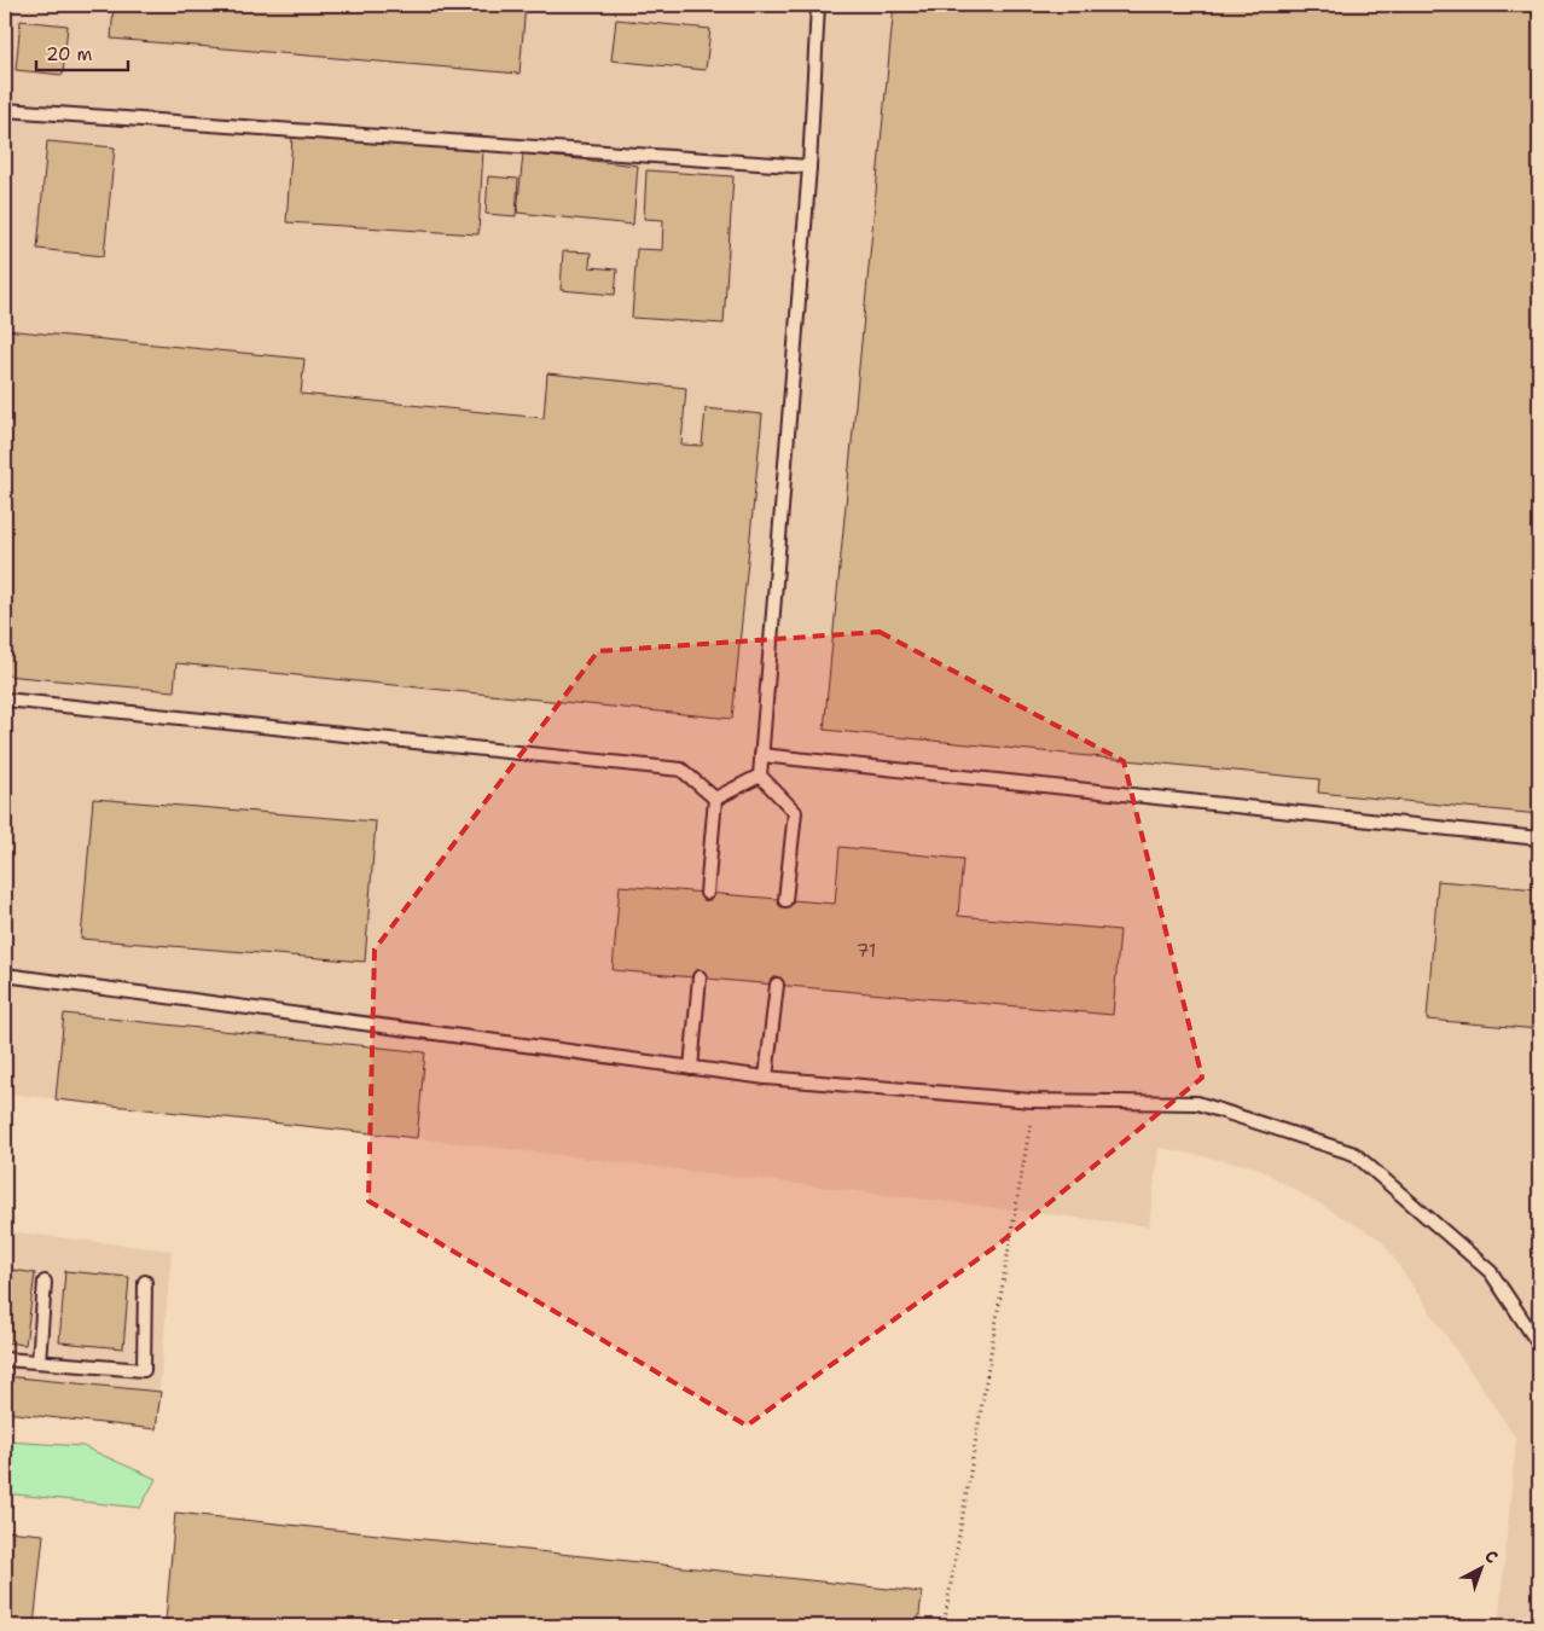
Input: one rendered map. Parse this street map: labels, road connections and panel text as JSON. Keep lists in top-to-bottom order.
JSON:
{
  "house_numbers": ["71"],
  "scale_bar": "20 m",
  "north": "top right"
}
